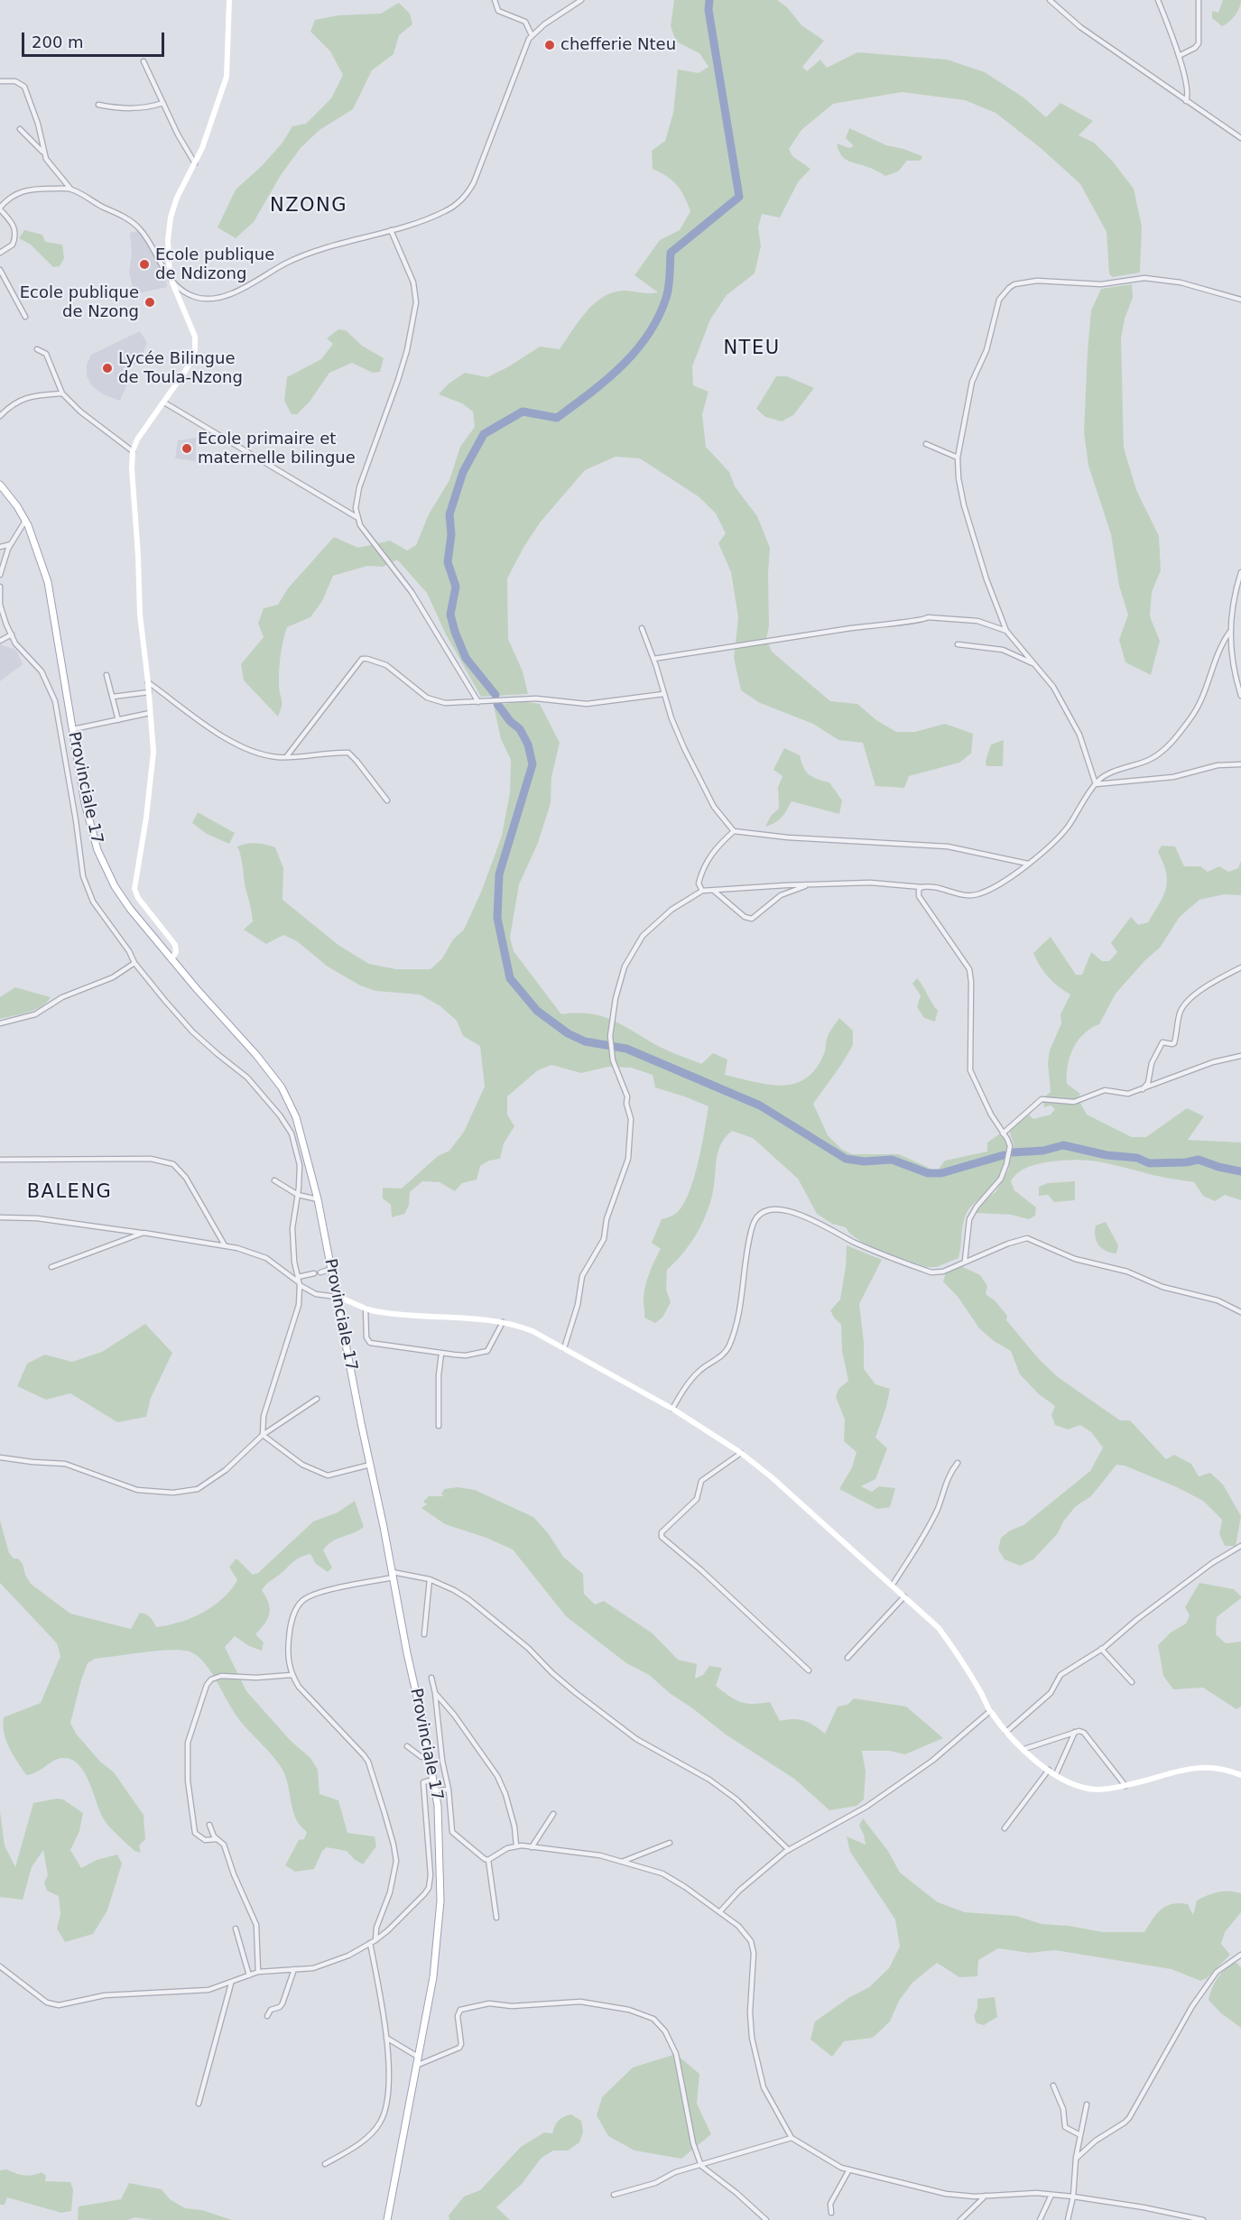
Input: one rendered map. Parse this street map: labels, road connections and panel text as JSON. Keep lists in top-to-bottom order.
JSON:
{
  "streets": {
    "main road": ["Provinciale 17"]
  },
  "districts": ["NZONG", "NTEU", "BALENG"],
  "places": [
    "chefferie Nteu",
    "Ecole publique de Ndizong",
    "Ecole publique de Nzong",
    "Lycée Bilingue de Toula-Nzong",
    "Ecole primaire et maternelle bilingue"
  ],
  "scale_bar": "200 m"
}
